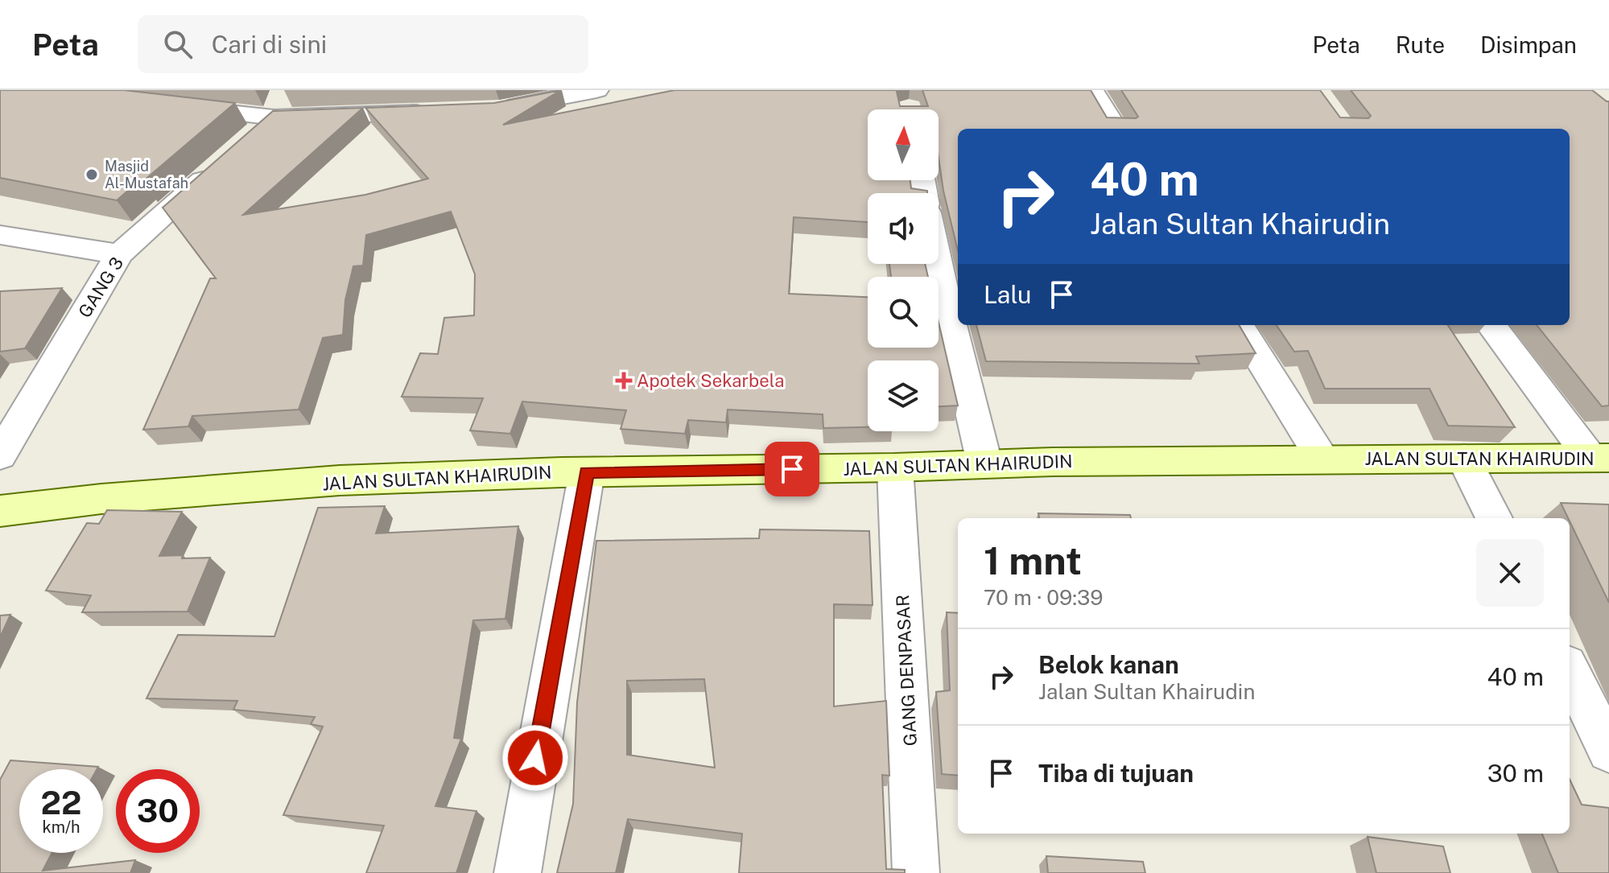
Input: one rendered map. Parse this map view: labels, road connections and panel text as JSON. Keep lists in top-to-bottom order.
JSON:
{
  "streets": {
    "main road": ["JALAN SULTAN KHAIRUDIN"],
    "street": ["GANG 3", "GANG DENPASAR"]
  },
  "crossings": [
    ["JALAN SULTAN KHAIRUDIN", "GANG DENPASAR"]
  ],
  "places": {
    "other": ["Masjid Al-Mustafah"],
    "health": ["Apotek Sekarbela"]
  },
  "north": "top",
  "page": {
    "header": "Peta",
    "search": "Cari di sini",
    "nav": ["Peta", "Rute", "Disimpan"],
    "turn": ["40 m", "Jalan Sultan Khairudin"],
    "then": "Lalu",
    "heading": ["1 mnt", "70 m · 09:39"],
    "list": [
      {
        "name": "Belok kanan",
        "note": "Jalan Sultan Khairudin",
        "value": "40 m"
      },
      {
        "name": "Tiba di tujuan",
        "value": "30 m"
      }
    ],
    "speed": "22 km/h",
    "limit": "30"
  }
}
